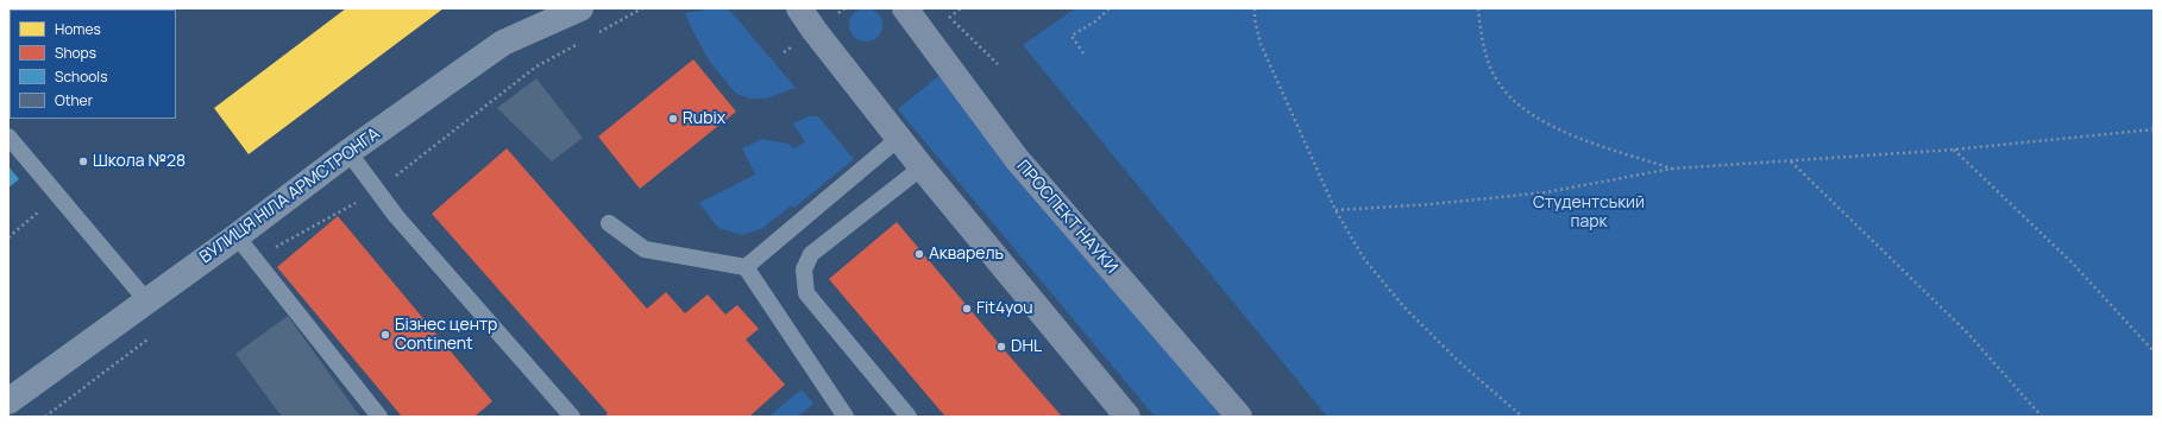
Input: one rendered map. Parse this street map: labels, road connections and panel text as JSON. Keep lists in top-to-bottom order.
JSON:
{
  "streets": {
    "main road": ["ПРОСПЕКТ НАУКИ"],
    "street": ["ВУЛИЦЯ НІЛА АРМСТРОНГА"]
  },
  "parks": ["Студентський парк"],
  "places": [
    "Rubix",
    "Школа №28",
    "Акварель",
    "Fit4you",
    "Бізнес центр Continent",
    "DHL"
  ],
  "legend": [
    "Homes",
    "Shops",
    "Schools",
    "Other"
  ]
}
